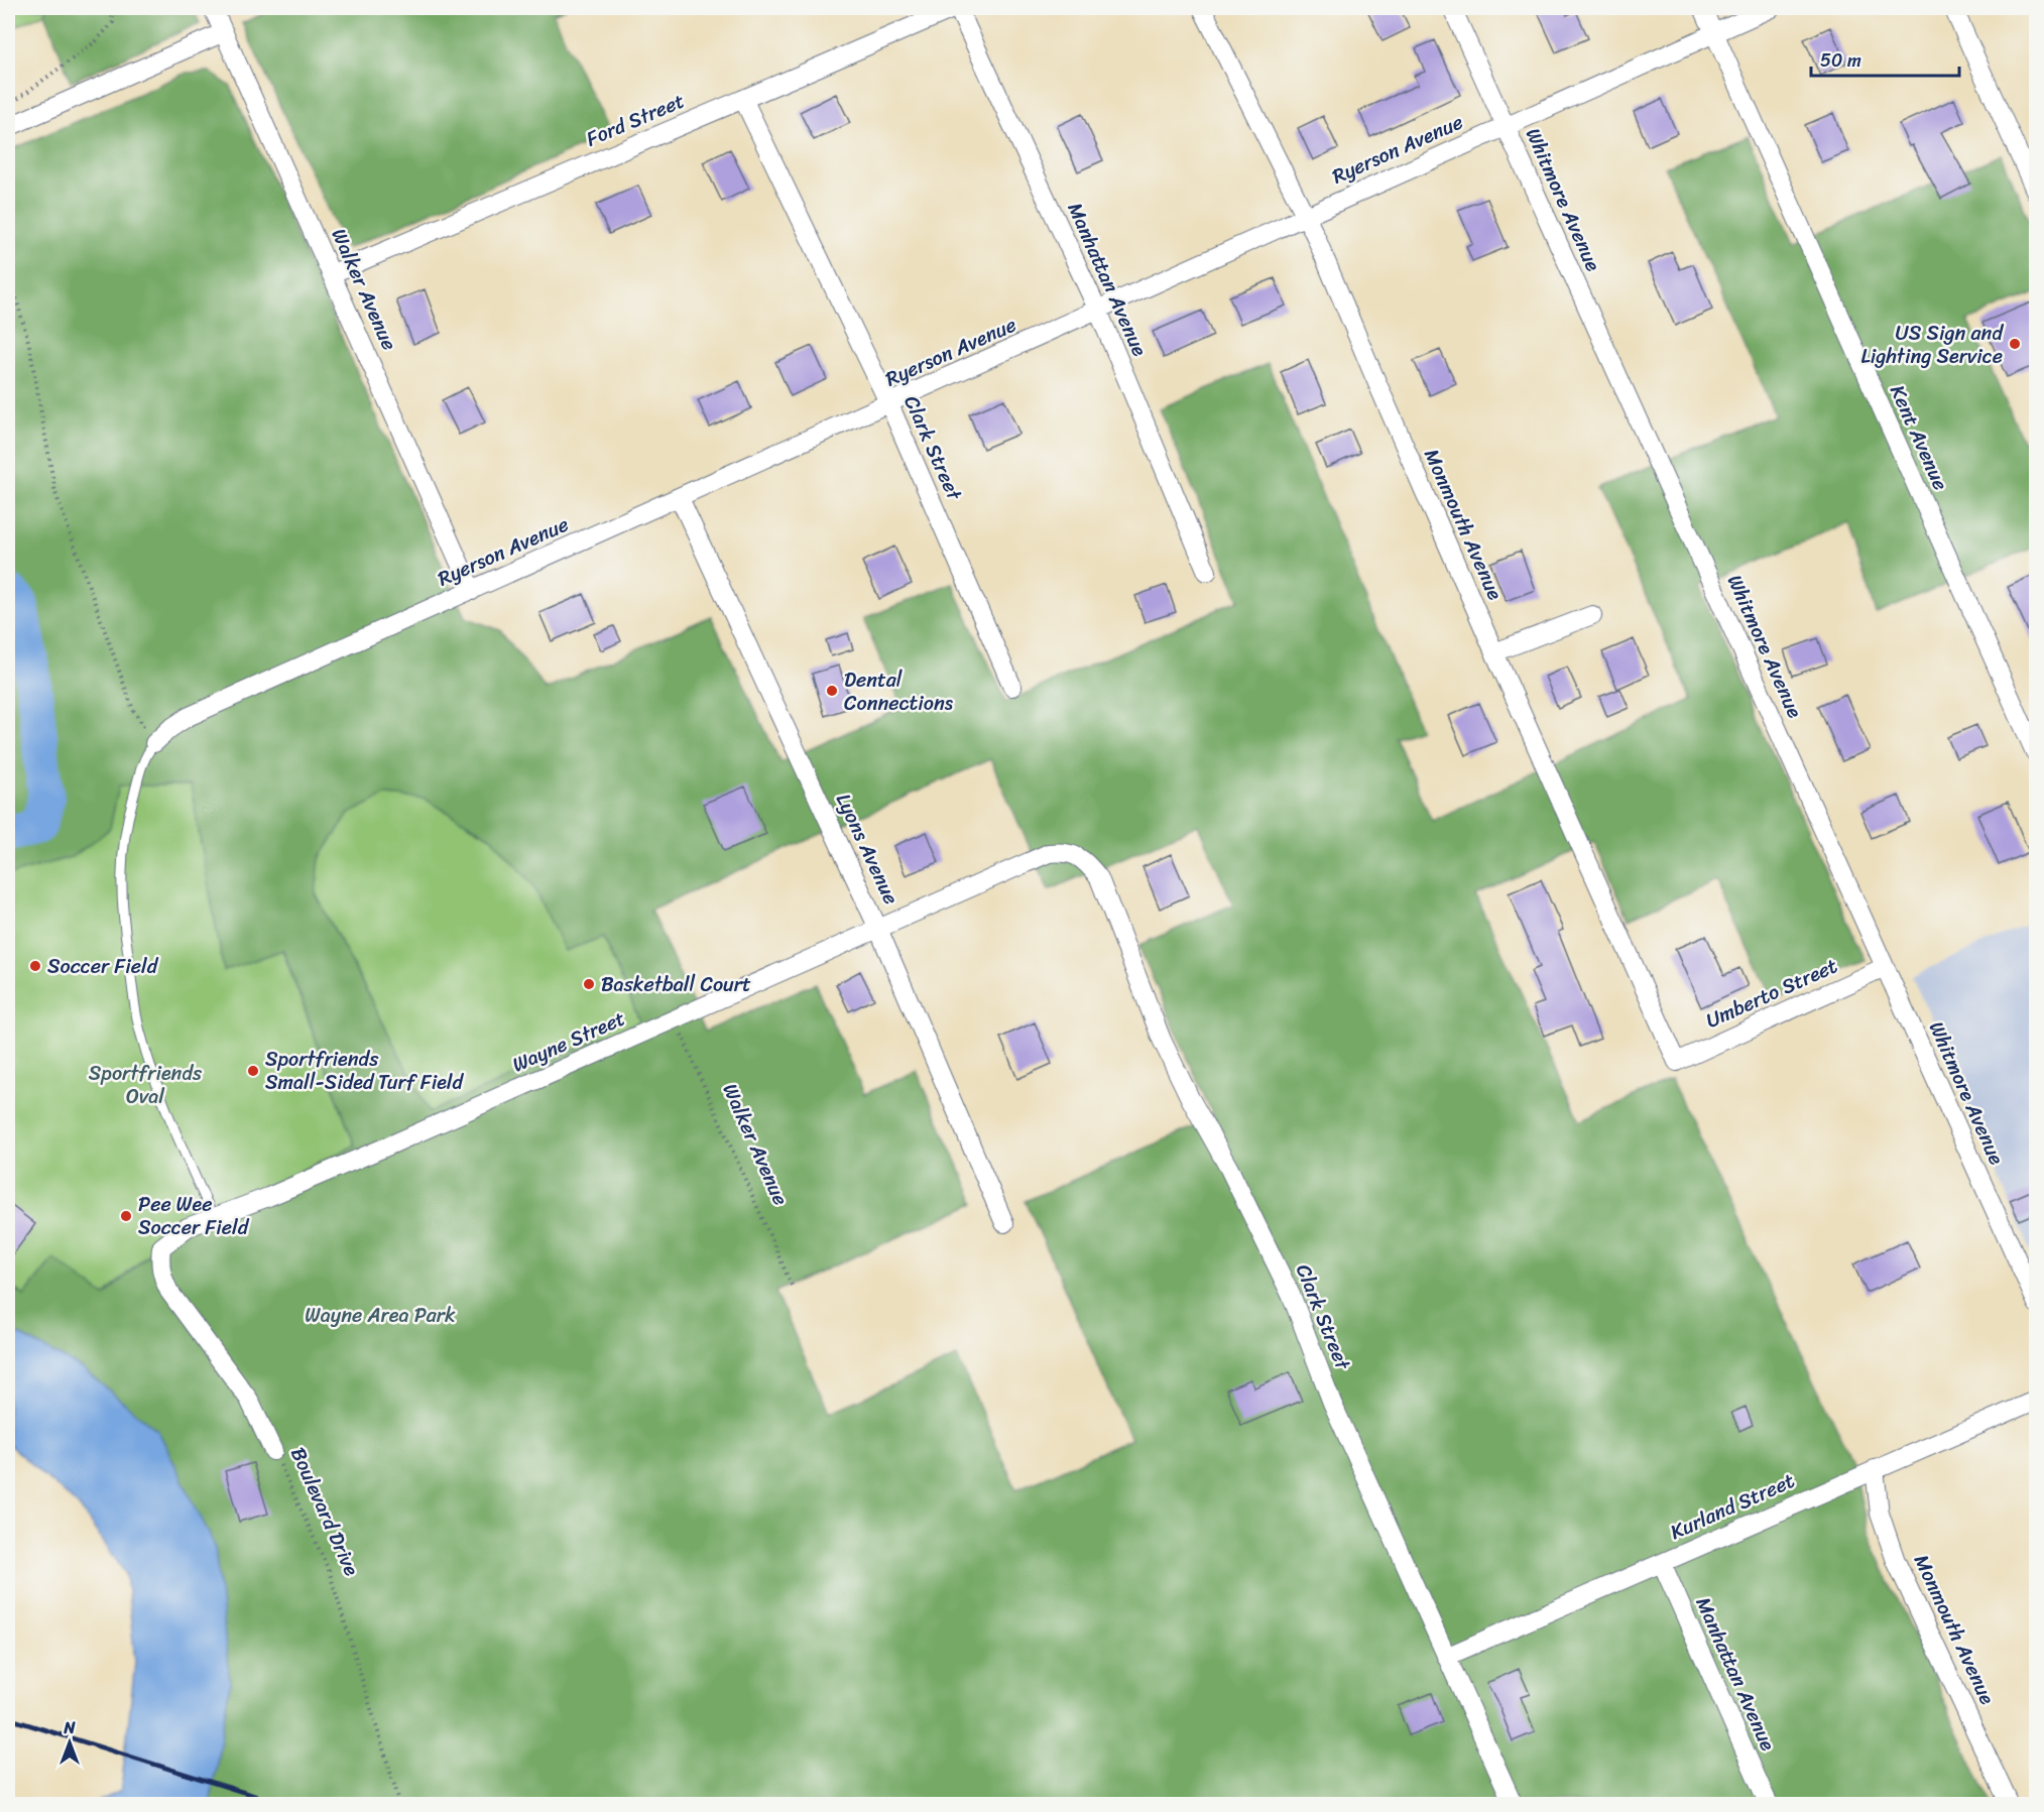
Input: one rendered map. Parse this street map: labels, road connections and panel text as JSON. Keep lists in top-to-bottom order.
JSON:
{
  "streets": {
    "street": [
      "Ford Street",
      "Ryerson Avenue",
      "Whitmore Avenue",
      "Manhattan Avenue",
      "Walker Avenue",
      "Kent Avenue",
      "Clark Street",
      "Monmouth Avenue",
      "Lyons Avenue",
      "Umberto Street",
      "Wayne Street",
      "Kurland Street",
      "Boulevard Drive"
    ]
  },
  "crossings": [
    ["Ford Street", "Manhattan Avenue"],
    ["Ford Street", "Walker Avenue"],
    ["Ford Street", "Clark Street"],
    ["Ryerson Avenue", "Whitmore Avenue"],
    ["Ryerson Avenue", "Manhattan Avenue"],
    ["Ryerson Avenue", "Walker Avenue"],
    ["Ryerson Avenue", "Kent Avenue"],
    ["Ryerson Avenue", "Clark Street"],
    ["Ryerson Avenue", "Monmouth Avenue"],
    ["Ryerson Avenue", "Lyons Avenue"],
    ["Whitmore Avenue", "Umberto Street"],
    ["Manhattan Avenue", "Kurland Street"],
    ["Walker Avenue", "Wayne Street"],
    ["Clark Street", "Wayne Street"],
    ["Clark Street", "Kurland Street"],
    ["Monmouth Avenue", "Umberto Street"],
    ["Monmouth Avenue", "Kurland Street"],
    ["Lyons Avenue", "Wayne Street"],
    ["Wayne Street", "Boulevard Drive"]
  ],
  "parks": ["Sportfriends Oval", "Wayne Area Park"],
  "places": [
    "US Sign and Lighting Service",
    "Dental Connections",
    "Soccer Field",
    "Basketball Court",
    "Sportfriends Small-Sided Turf Field",
    "Pee Wee Soccer Field"
  ],
  "scale_bar": "50 m",
  "north": "top"
}
